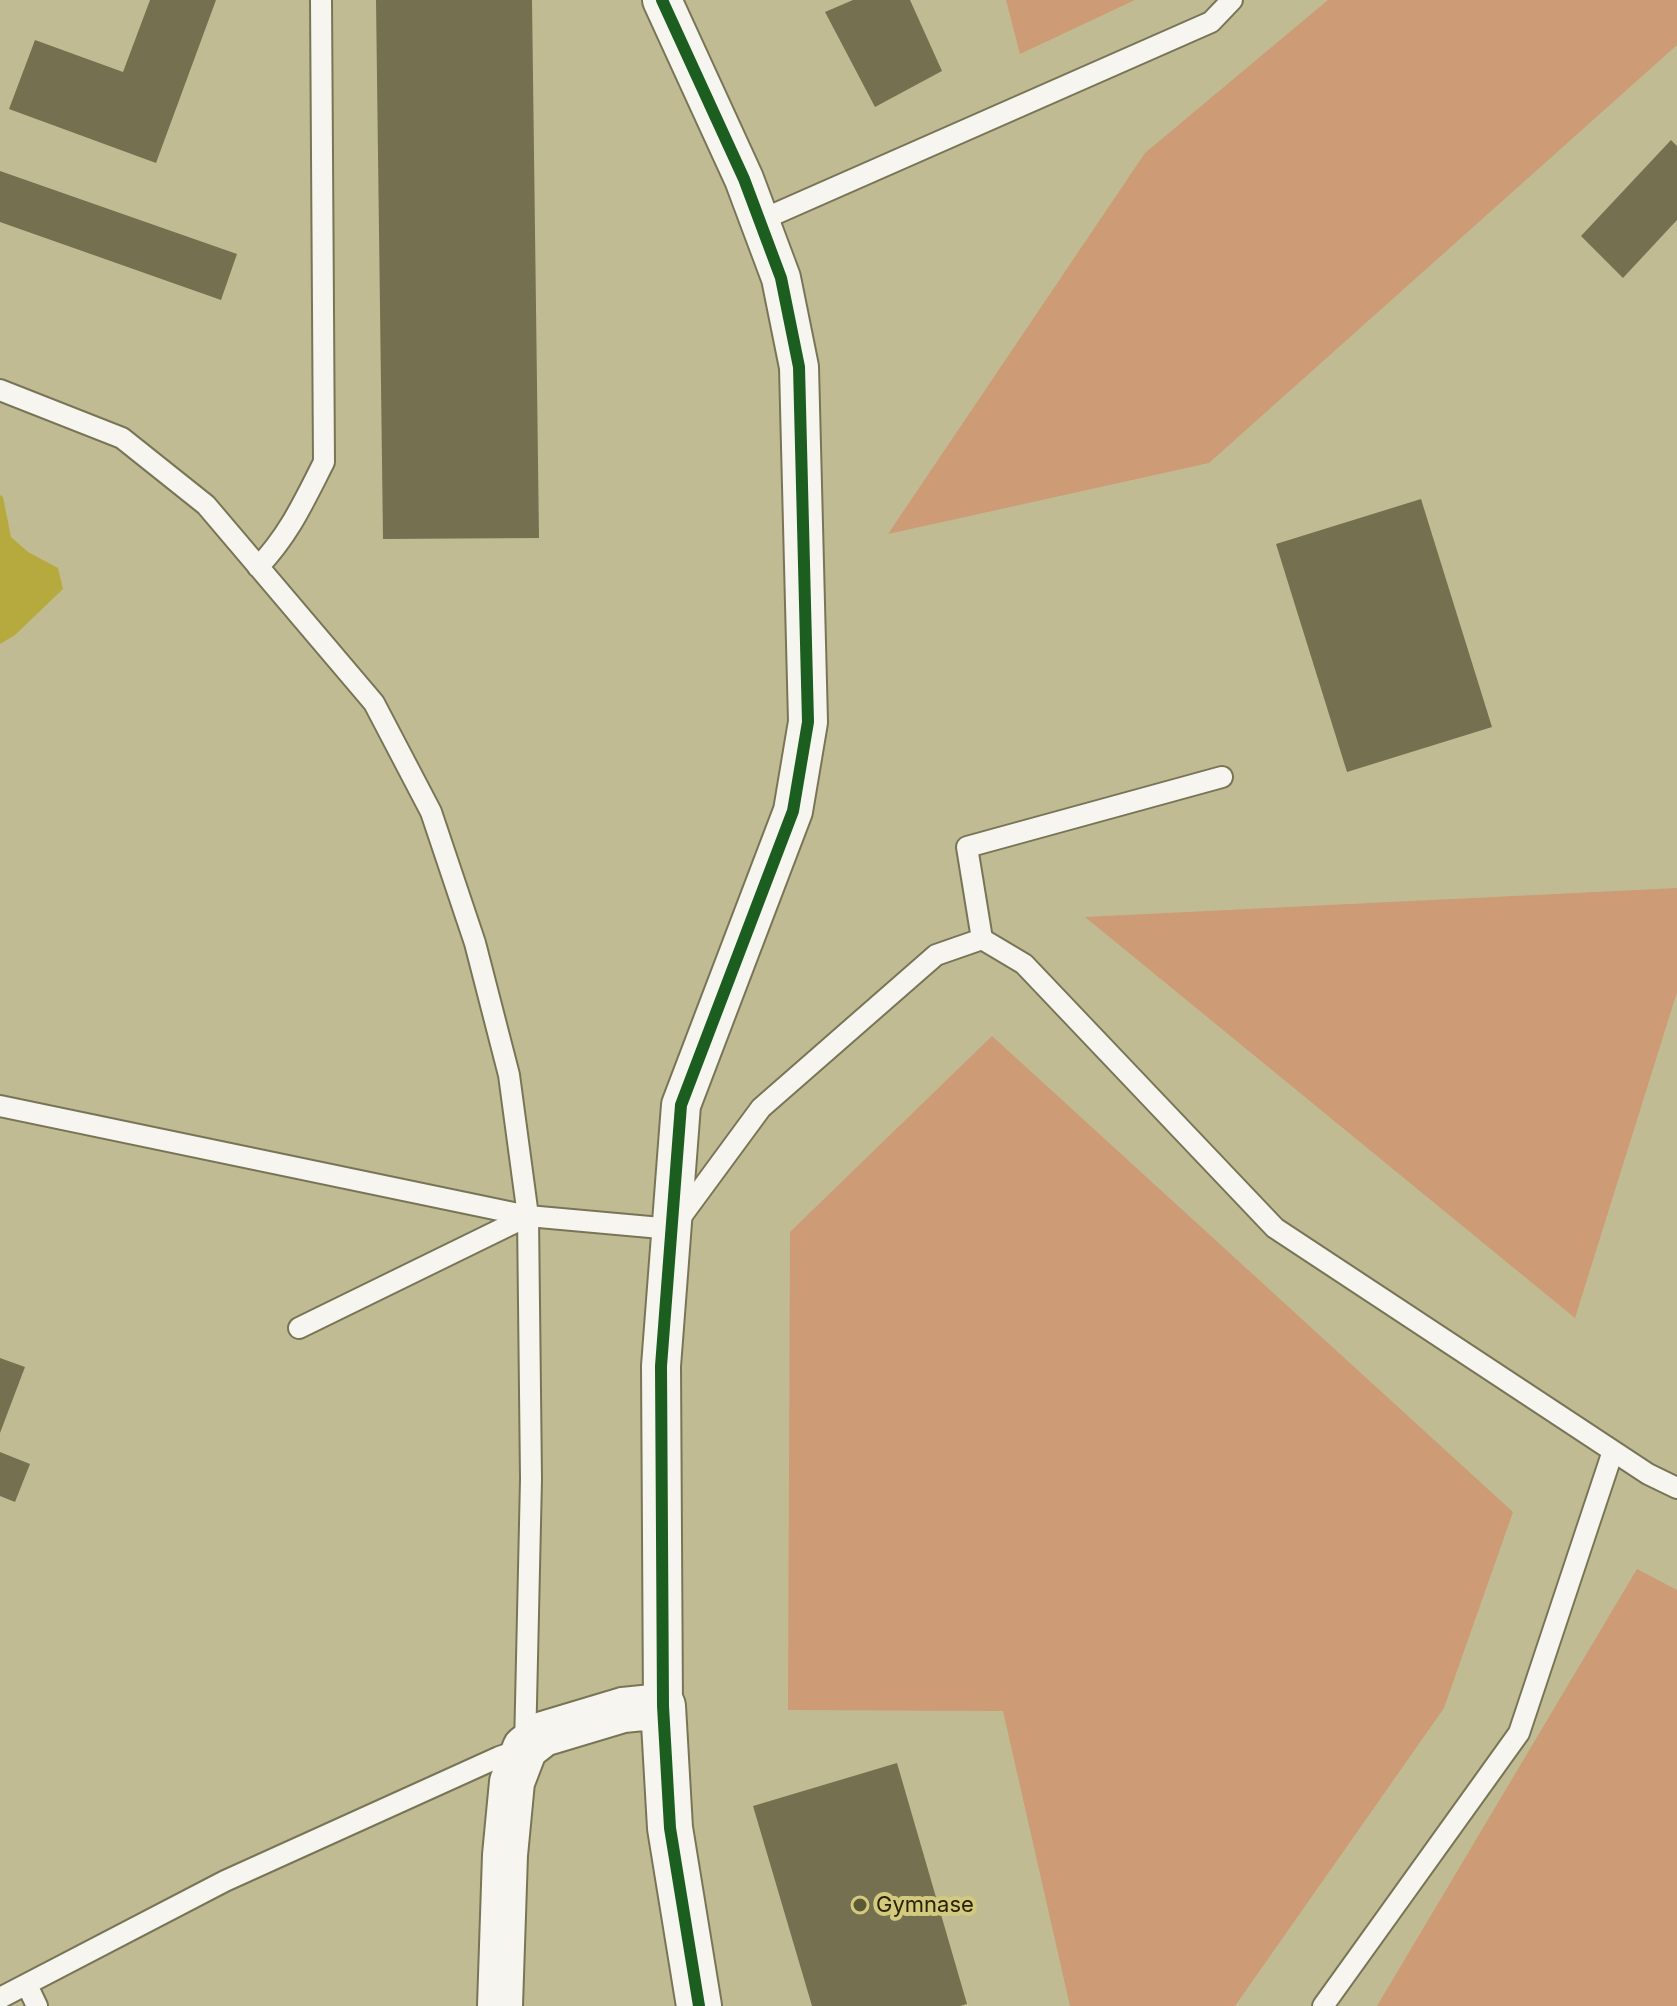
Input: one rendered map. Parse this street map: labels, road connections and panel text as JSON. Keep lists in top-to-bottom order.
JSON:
{
  "places": ["Gymnase"]
}
